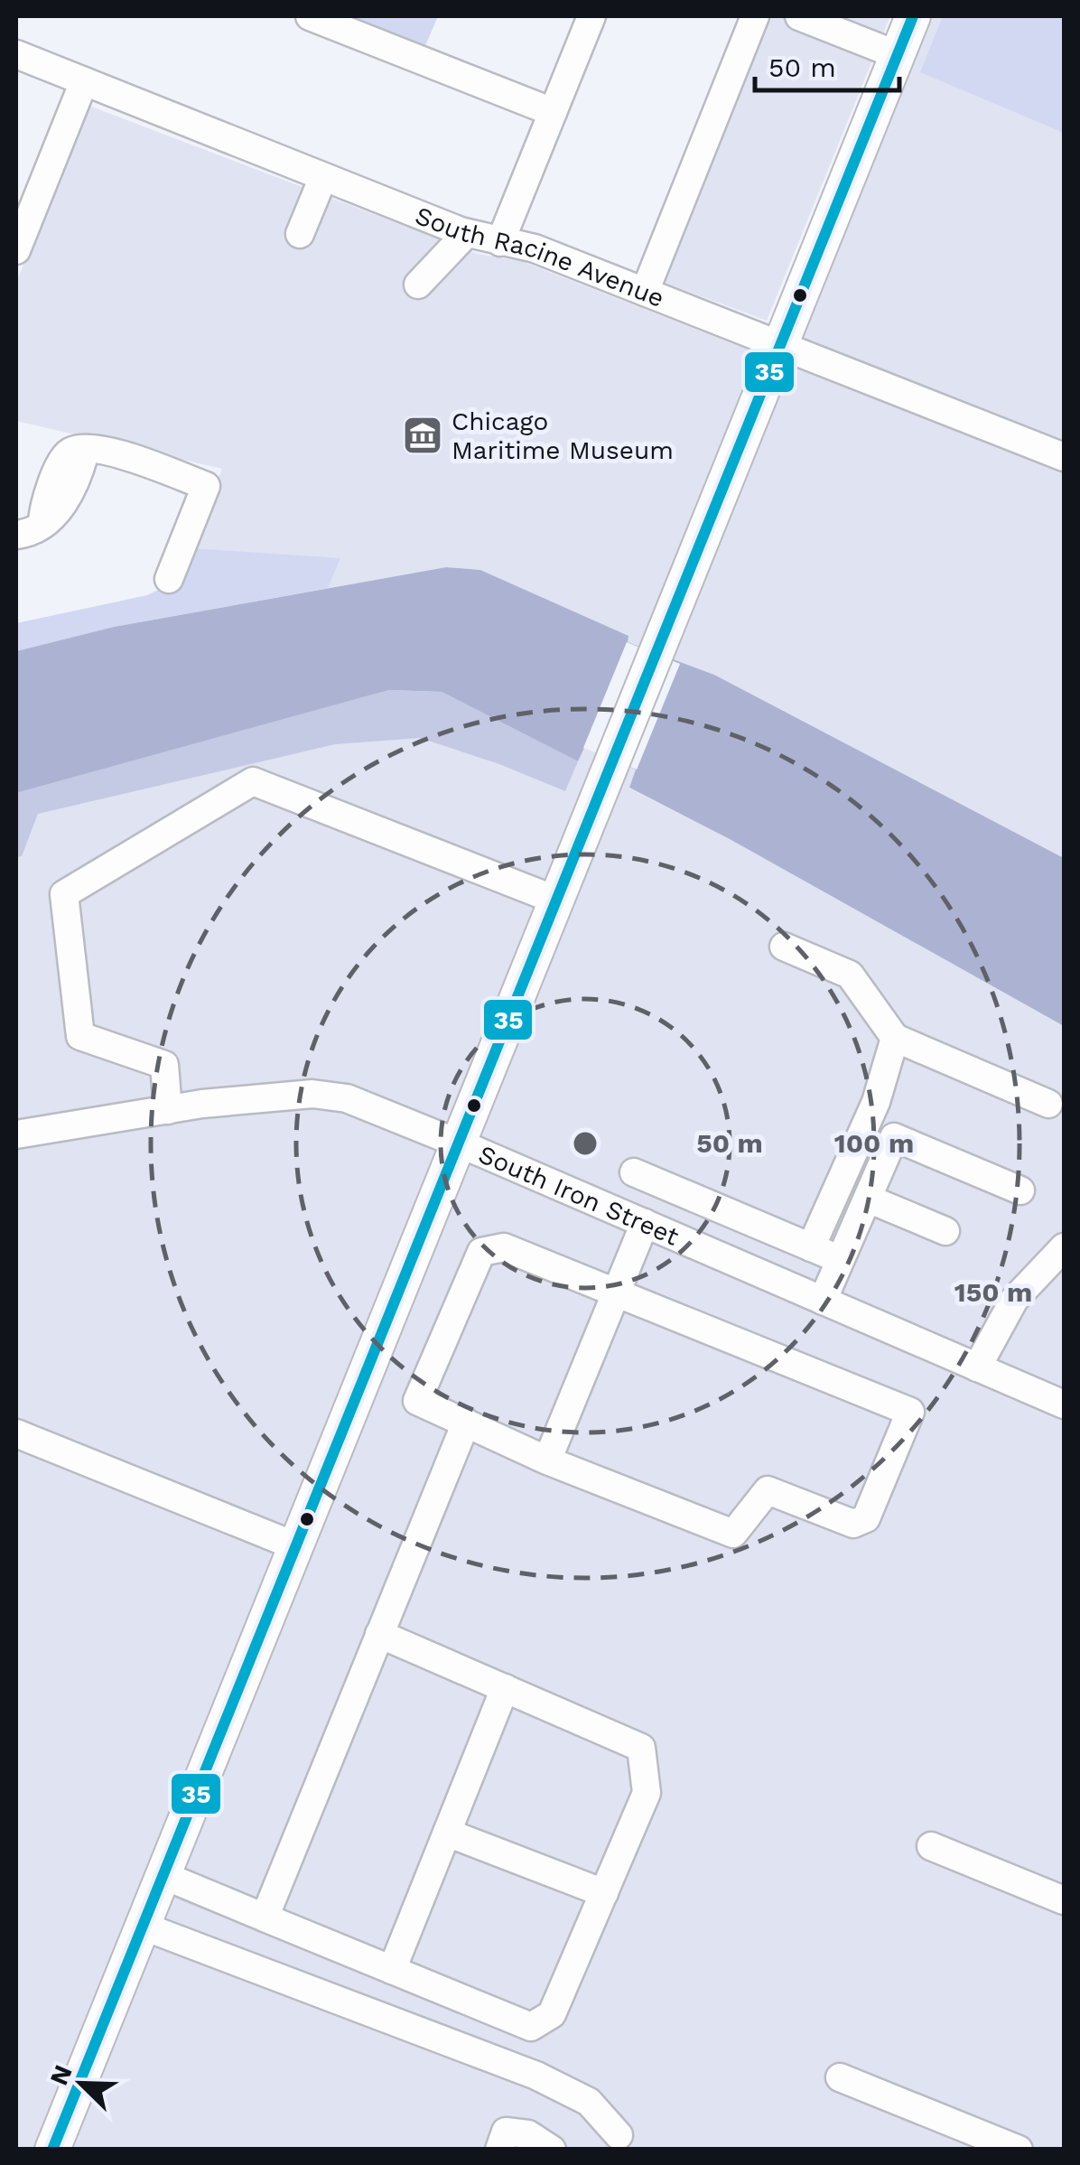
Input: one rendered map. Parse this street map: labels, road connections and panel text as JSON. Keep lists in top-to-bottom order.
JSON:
{
  "streets": {
    "street": ["South Racine Avenue", "South Iron Street"]
  },
  "places": {
    "museum": ["Chicago Maritime Museum"]
  },
  "lines": ["transit line 35"],
  "scale_bar": "50 m",
  "north": "top left",
  "rings": ["50 m", "100 m", "150 m"]
}
